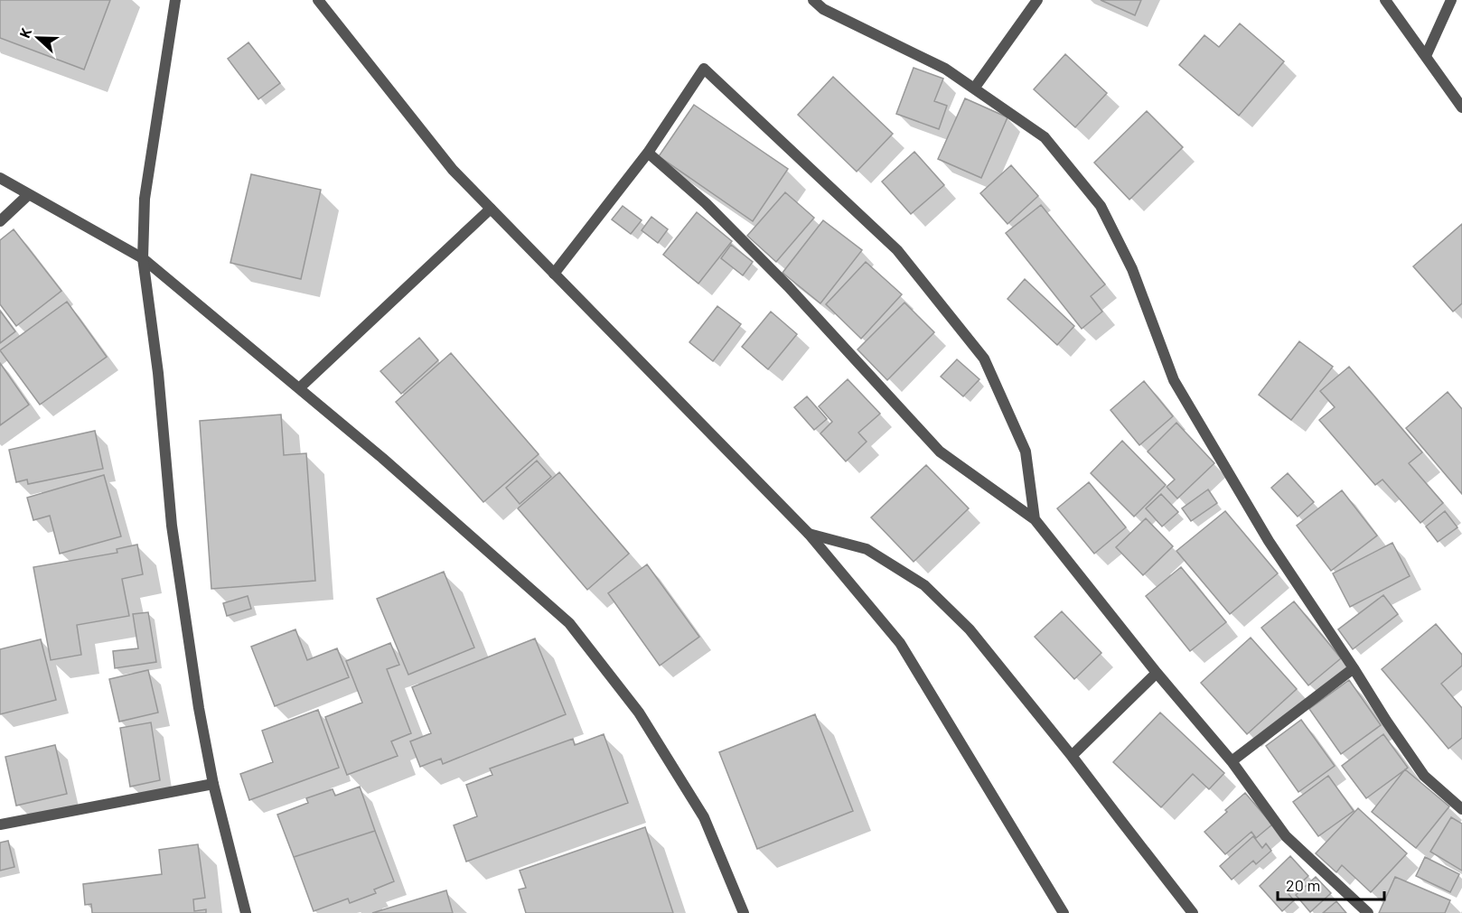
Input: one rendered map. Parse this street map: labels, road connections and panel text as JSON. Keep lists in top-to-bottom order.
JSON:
{
  "scale_bar": "20 m",
  "north": "left"
}
